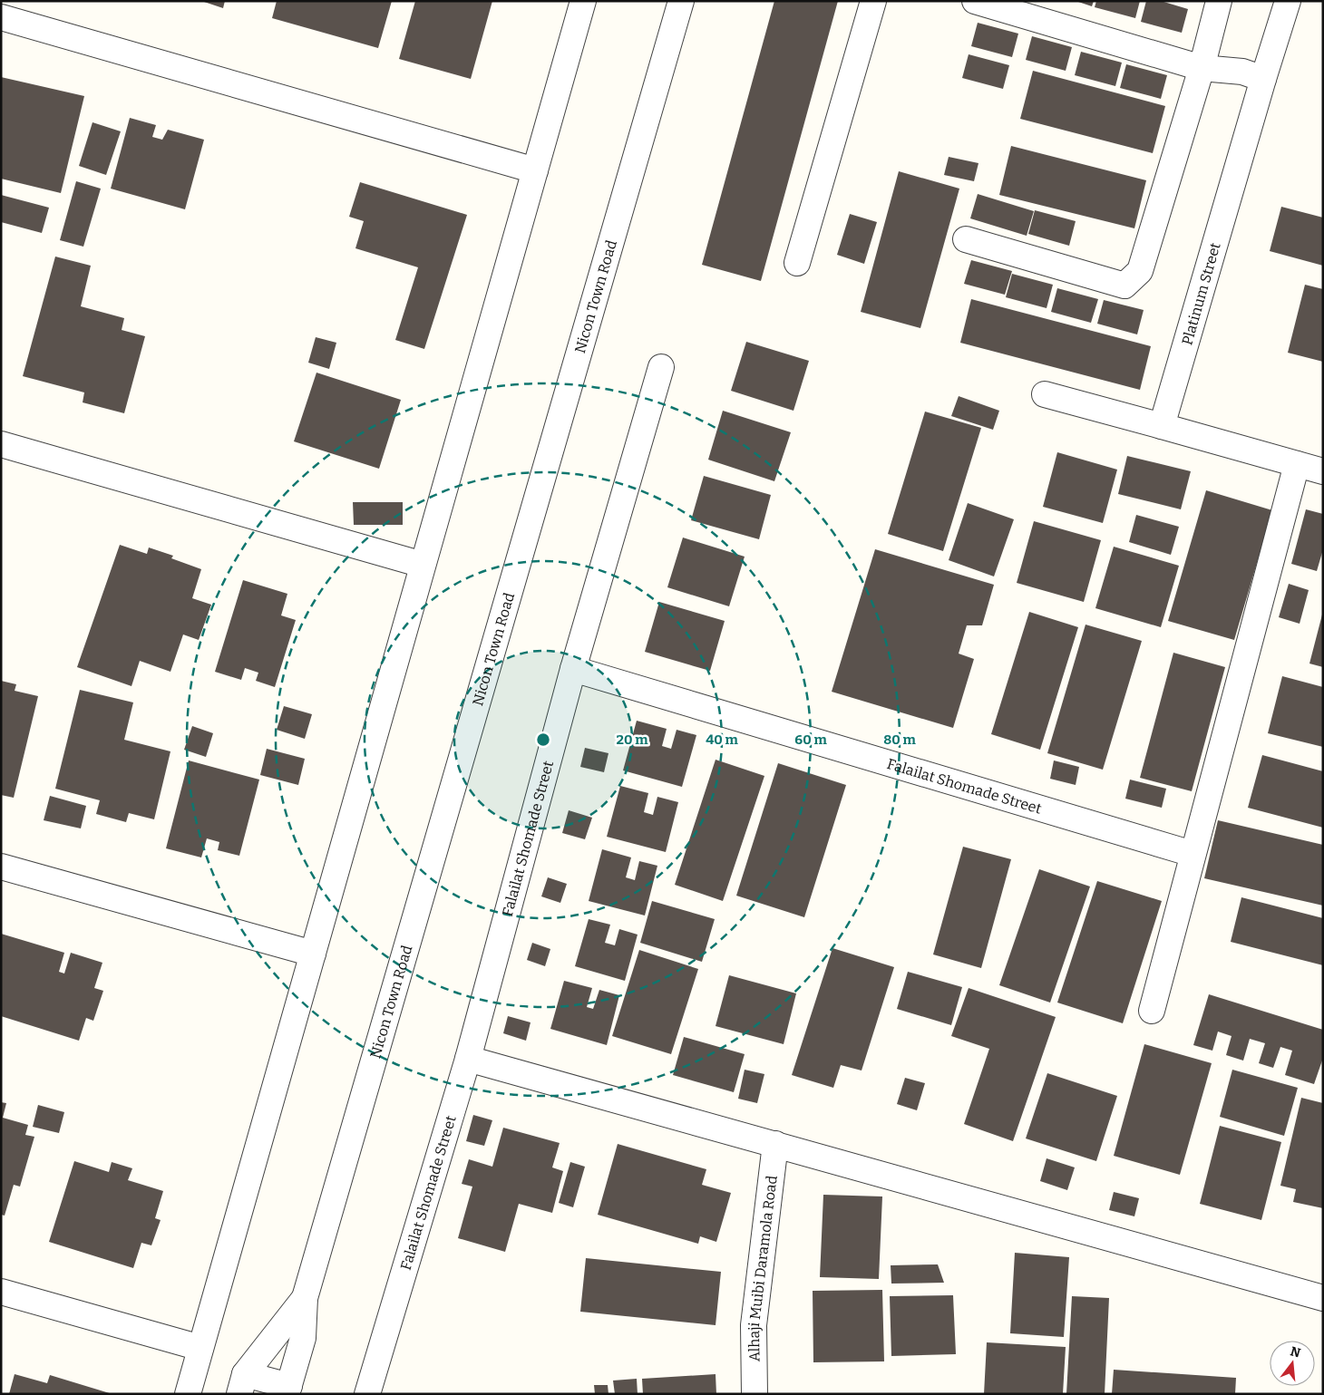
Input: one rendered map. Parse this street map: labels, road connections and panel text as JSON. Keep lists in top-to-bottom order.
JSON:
{
  "streets": {
    "street": [
      "Platinum Street",
      "Nicon Town Road",
      "Falailat Shomade Street",
      "Alhaji Muibi Daramola Road"
    ]
  },
  "north": "top",
  "rings": [
    "20 m",
    "40 m",
    "60 m",
    "80 m"
  ]
}
